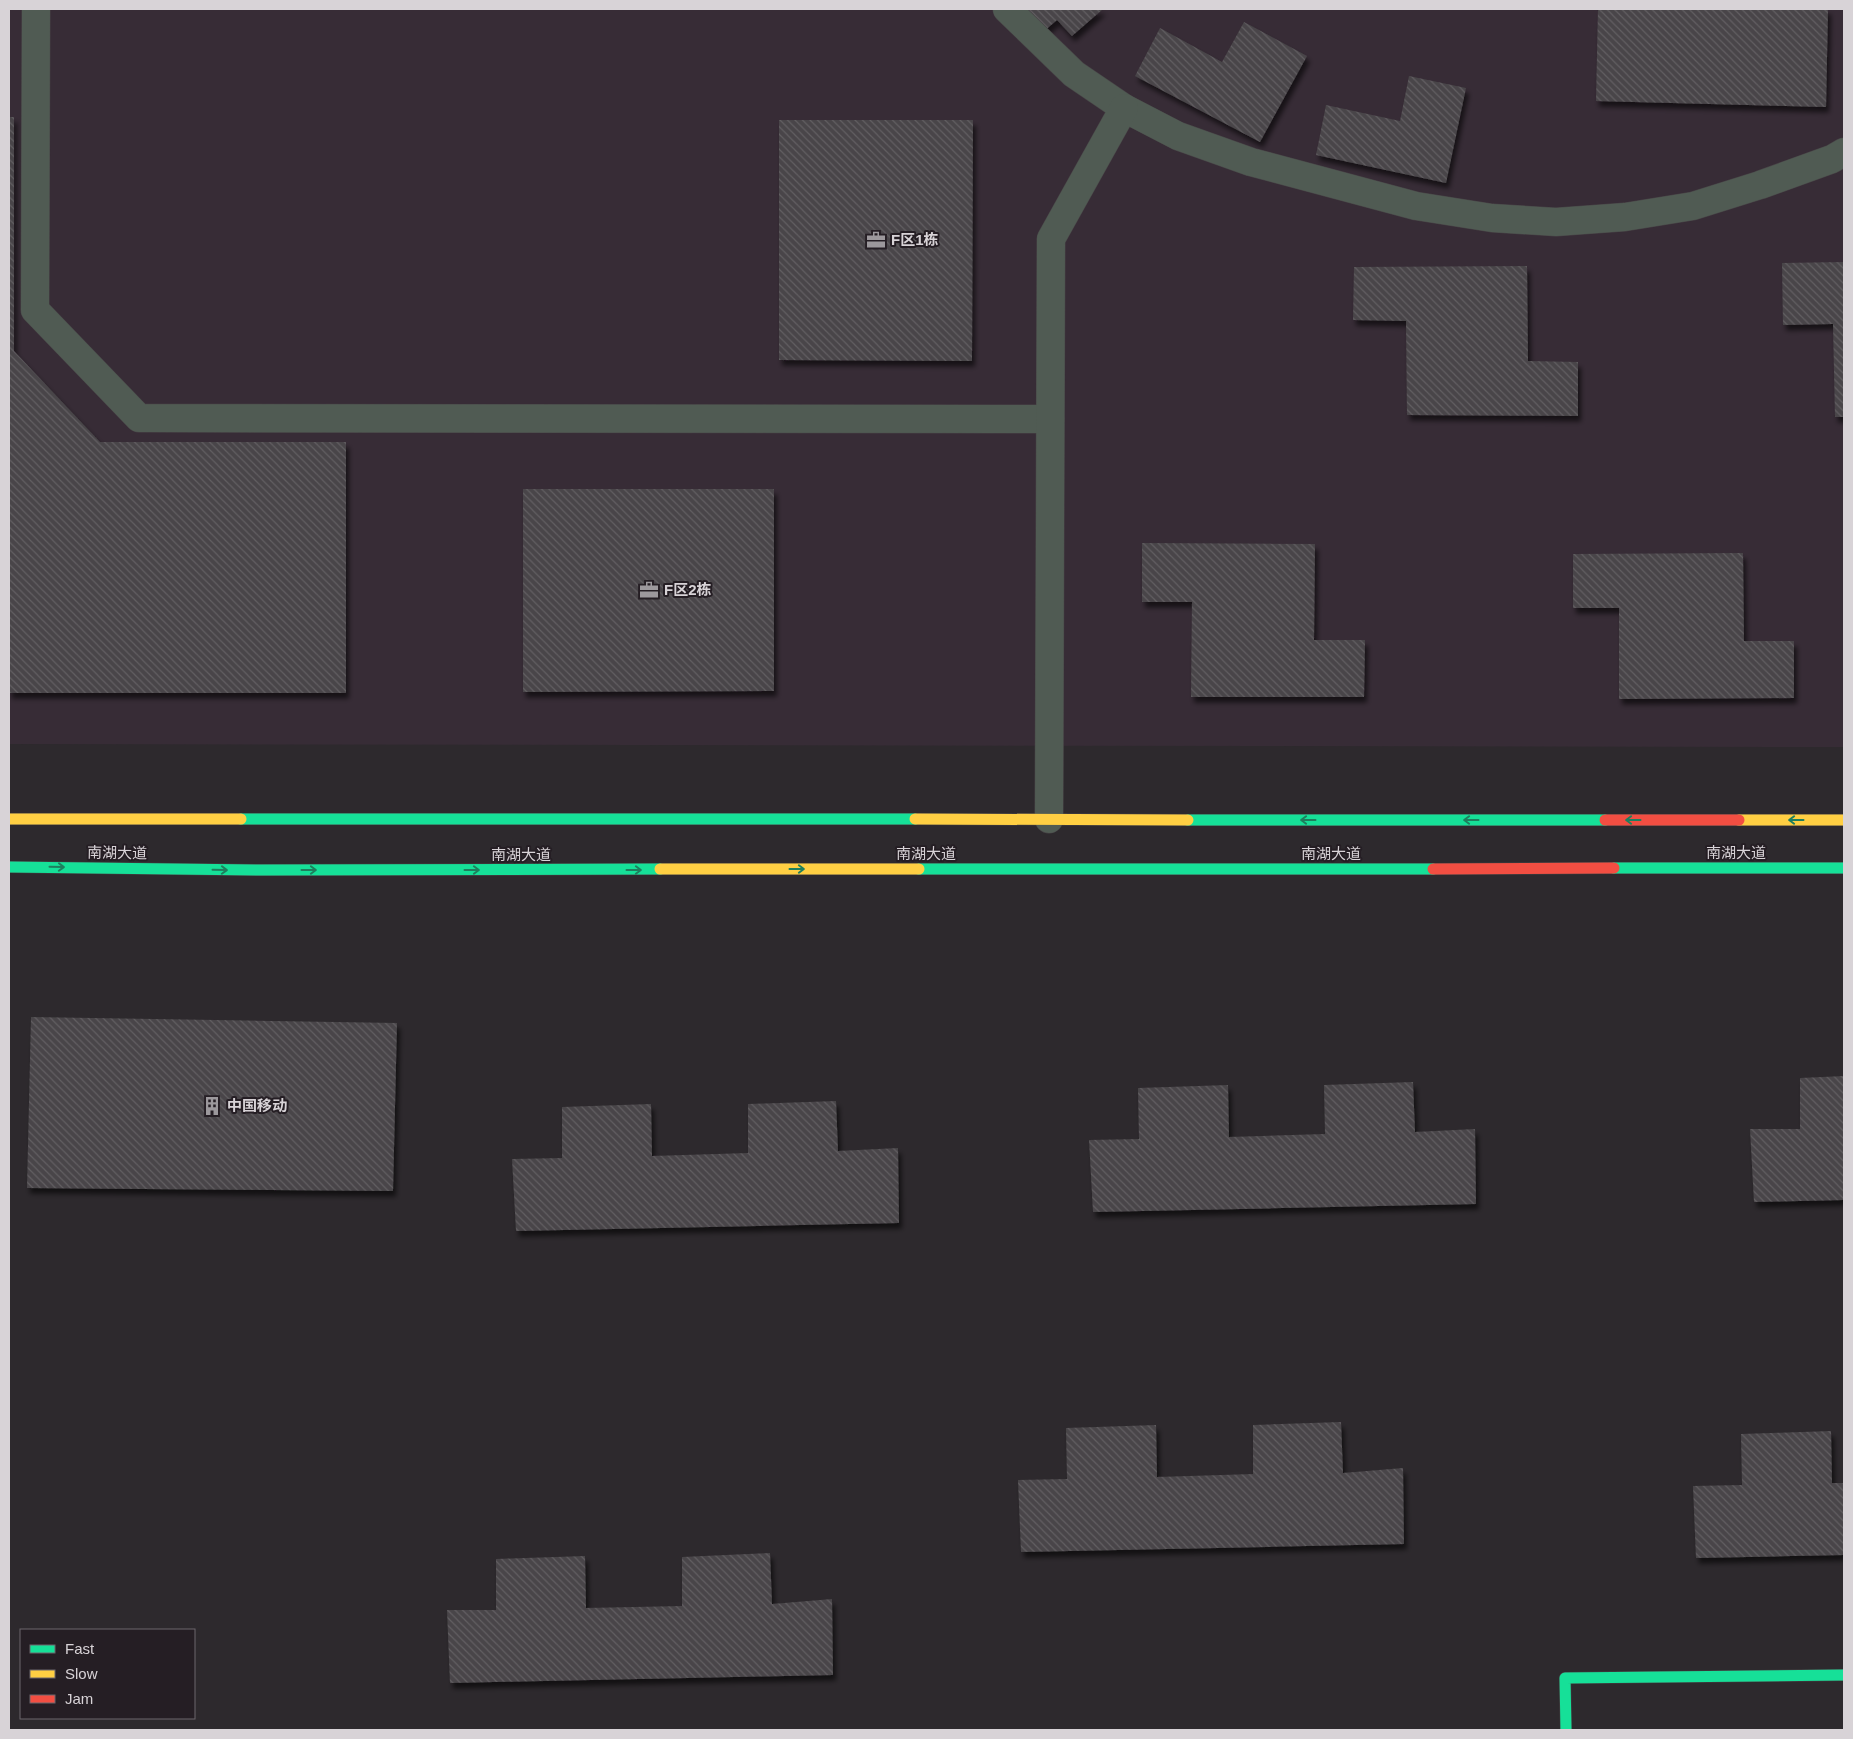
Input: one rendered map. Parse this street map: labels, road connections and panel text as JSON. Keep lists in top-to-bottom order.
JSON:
{
  "streets": {
    "main road": ["南湖大道"]
  },
  "places": {
    "office": ["F区1栋", "F区2栋"],
    "building": ["中国移动"]
  },
  "legend": ["Fast", "Slow", "Jam"]
}
